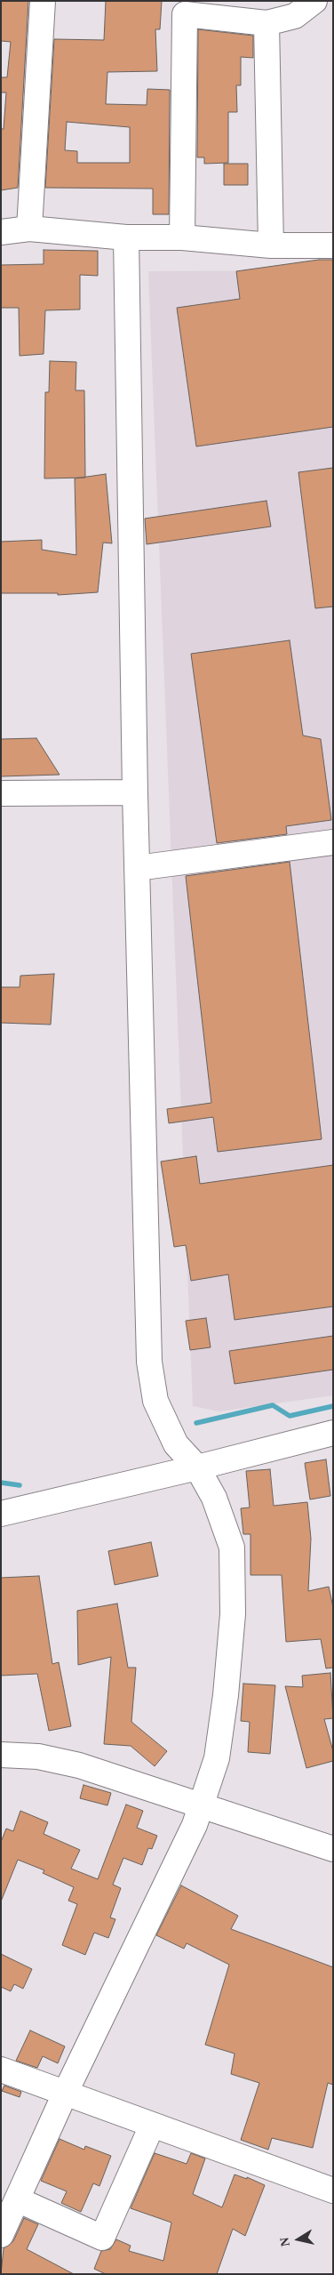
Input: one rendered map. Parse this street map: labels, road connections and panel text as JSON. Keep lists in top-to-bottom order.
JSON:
{
  "north": "left"
}
